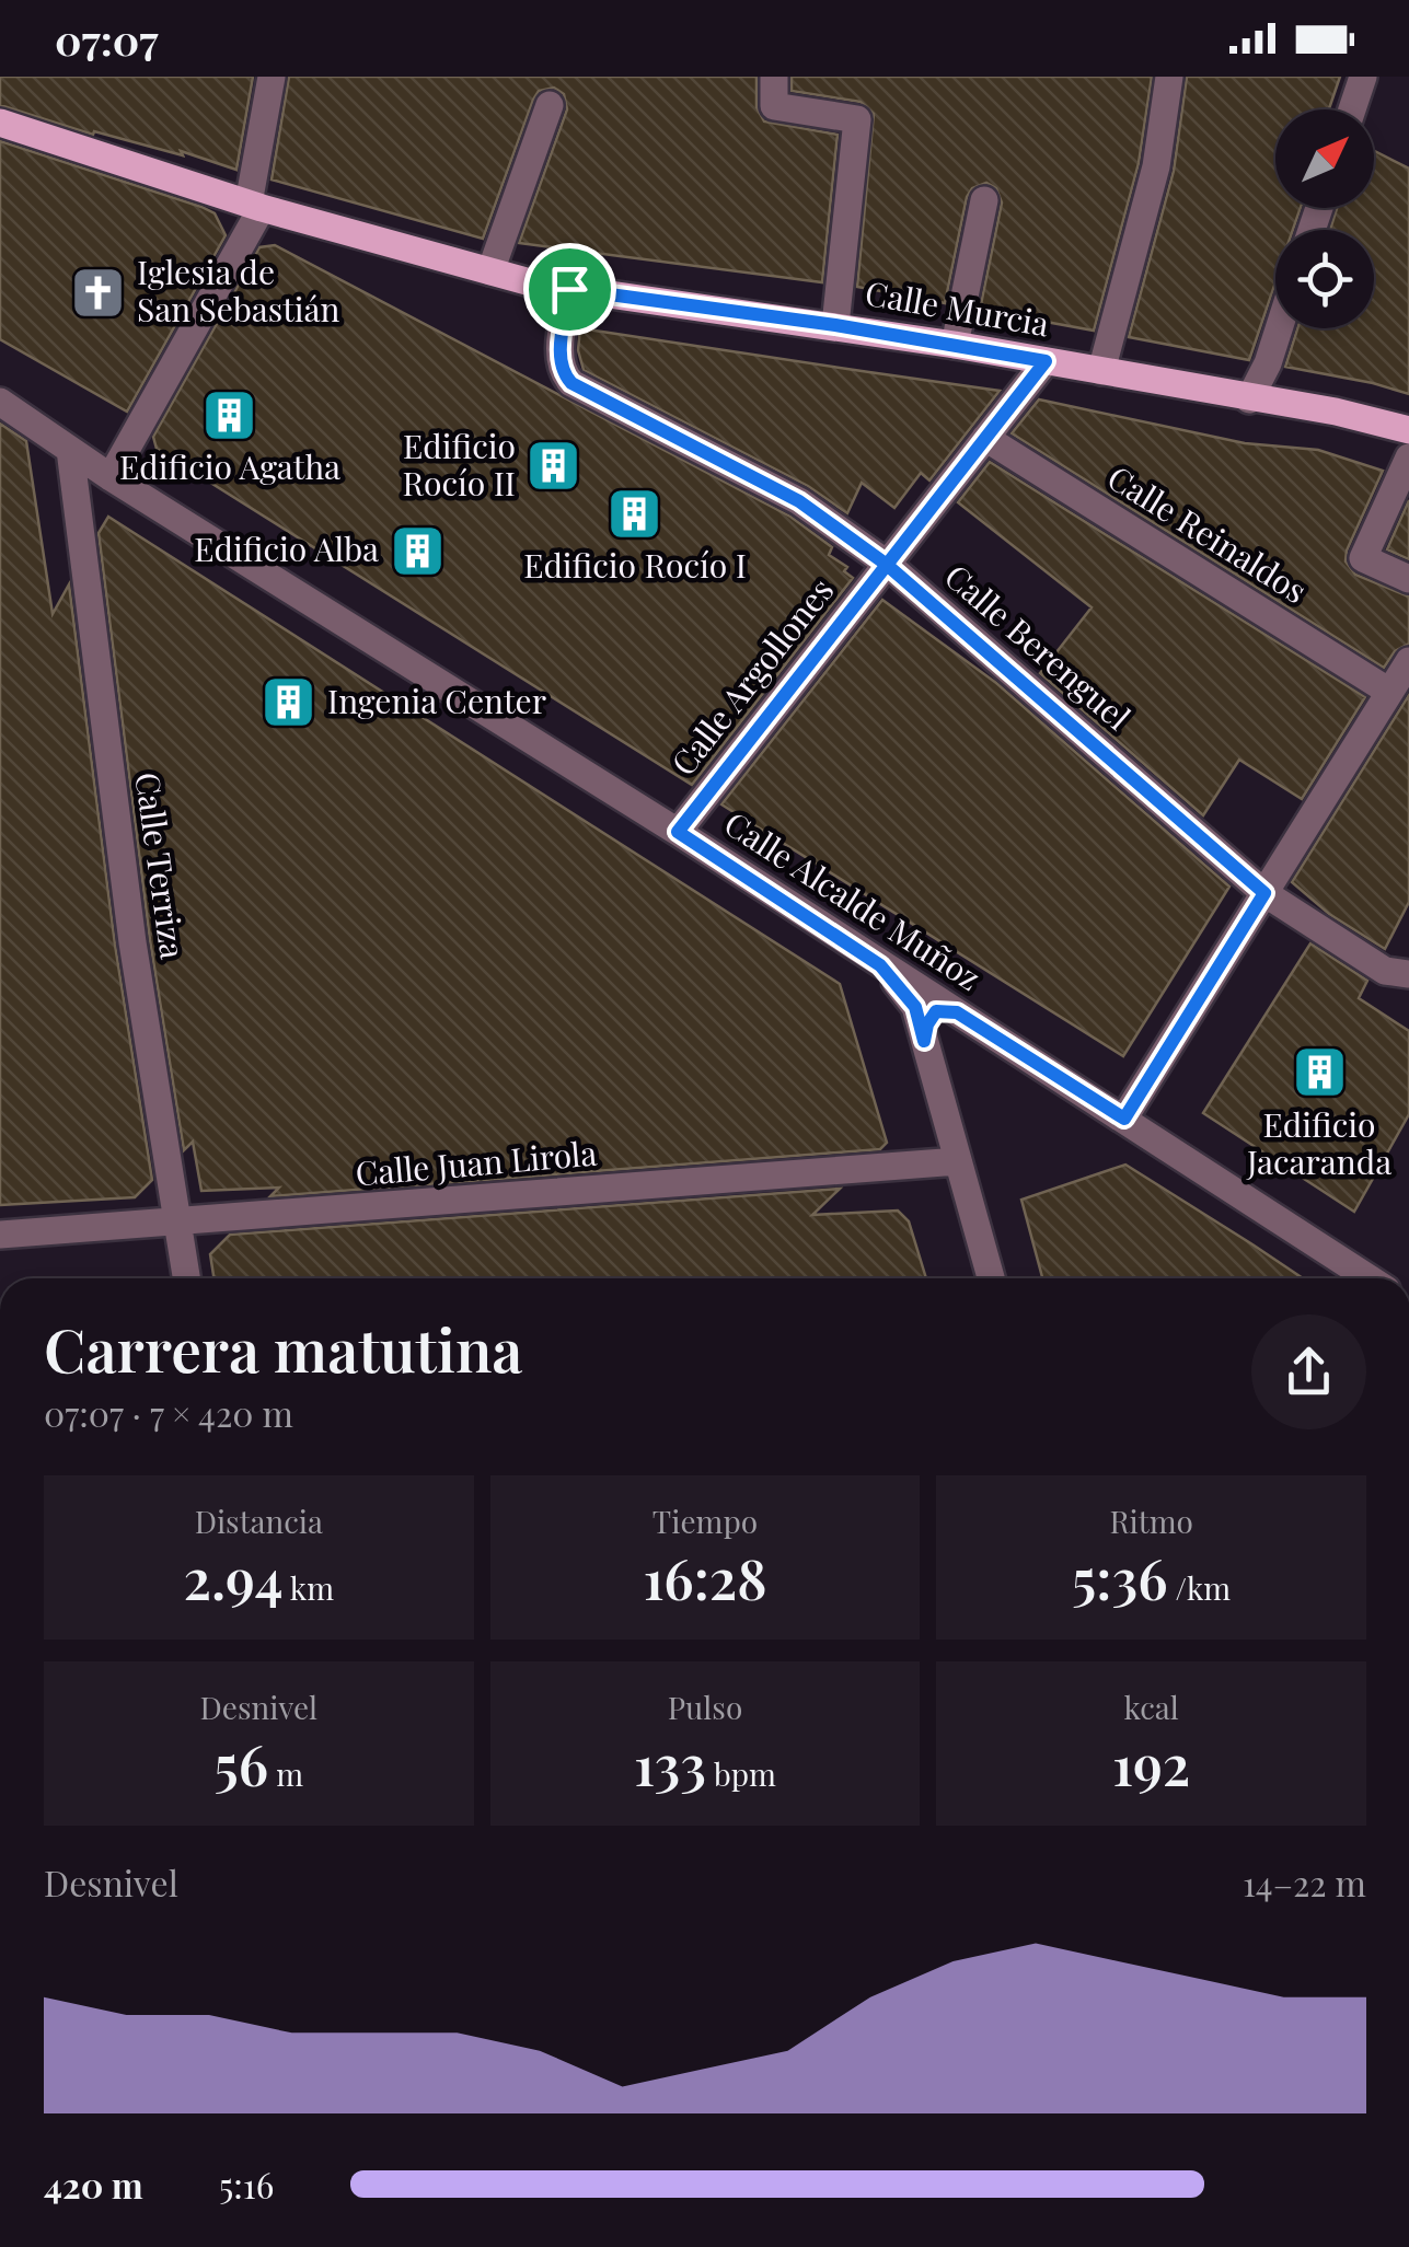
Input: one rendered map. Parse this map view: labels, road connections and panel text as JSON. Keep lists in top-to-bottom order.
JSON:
{
  "streets": {
    "main road": ["Calle Murcia"],
    "street": [
      "Calle Reinaldos",
      "Calle Berenguel",
      "Calle Argollones",
      "Calle Terriza",
      "Calle Alcalde Muñoz",
      "Calle Juan Lirola"
    ]
  },
  "crossings": [
    ["Calle Murcia", "Calle Berenguel"],
    ["Calle Murcia", "Calle Argollones"],
    ["Calle Reinaldos", "Calle Argollones"],
    ["Calle Berenguel", "Calle Argollones"],
    ["Calle Argollones", "Calle Alcalde Muñoz"],
    ["Calle Terriza", "Calle Alcalde Muñoz"],
    ["Calle Terriza", "Calle Juan Lirola"]
  ],
  "places": {
    "church": ["Iglesia de San Sebastián"],
    "building": [
      "Edificio Agatha",
      "Edificio Rocío II",
      "Edificio Rocío I",
      "Edificio Alba",
      "Ingenia Center",
      "Edificio Jacaranda"
    ]
  },
  "north": "top right",
  "page": {
    "status": "07:07",
    "heading": ["Carrera matutina", "07:07 · 7 × 420 m"],
    "stats": [
      ["Distancia", "2.94 km"],
      ["Tiempo", "16:28"],
      ["Ritmo", "5:36 /km"],
      ["Desnivel", "56 m"],
      ["Pulso", "133 bpm"],
      ["kcal", "192"]
    ],
    "chart": ["Desnivel", "14–22 m"],
    "list": [
      {
        "name": "420 m",
        "note": "5:16"
      }
    ]
  }
}
